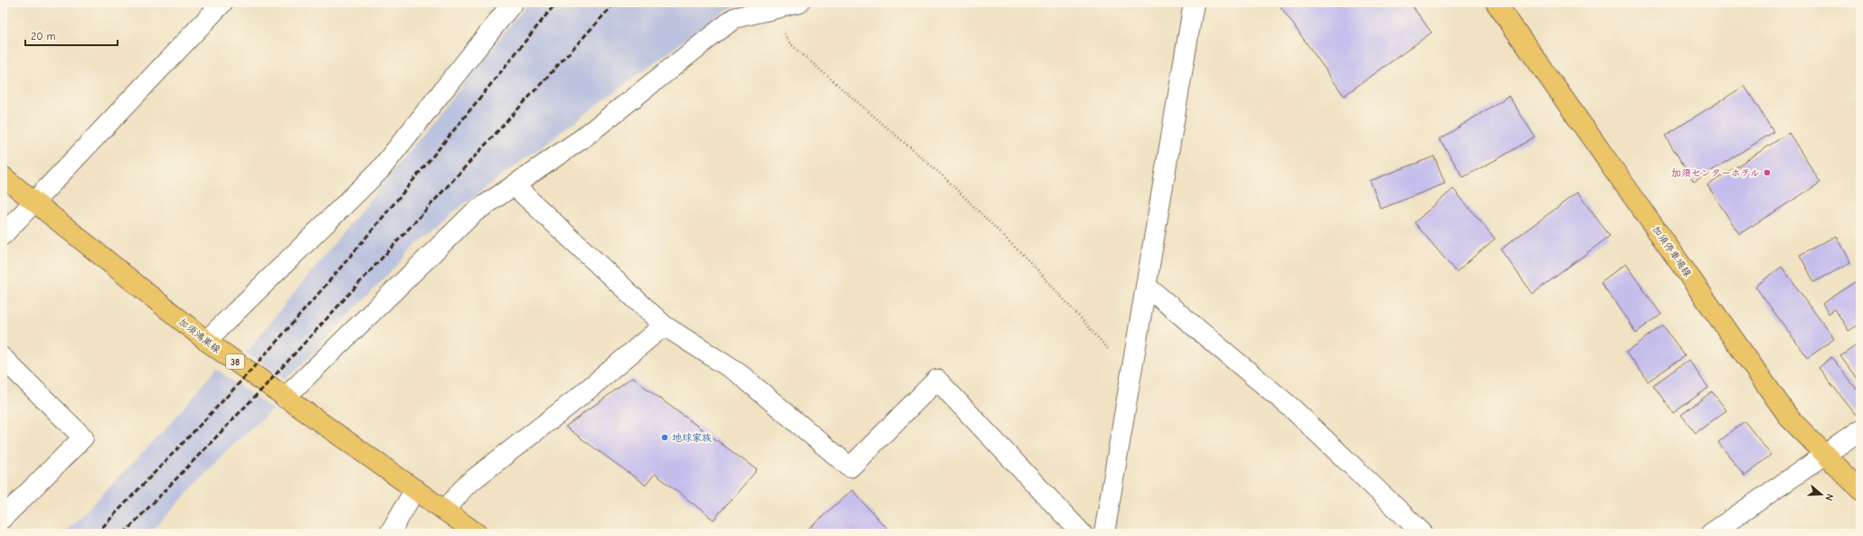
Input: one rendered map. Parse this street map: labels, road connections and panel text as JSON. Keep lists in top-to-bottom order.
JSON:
{
  "streets": {
    "main road": ["加須停車場線", "加須鴻巣線", "38"]
  },
  "places": ["加須センターホテル", "地球家族"],
  "scale_bar": "20 m",
  "north": "right"
}
